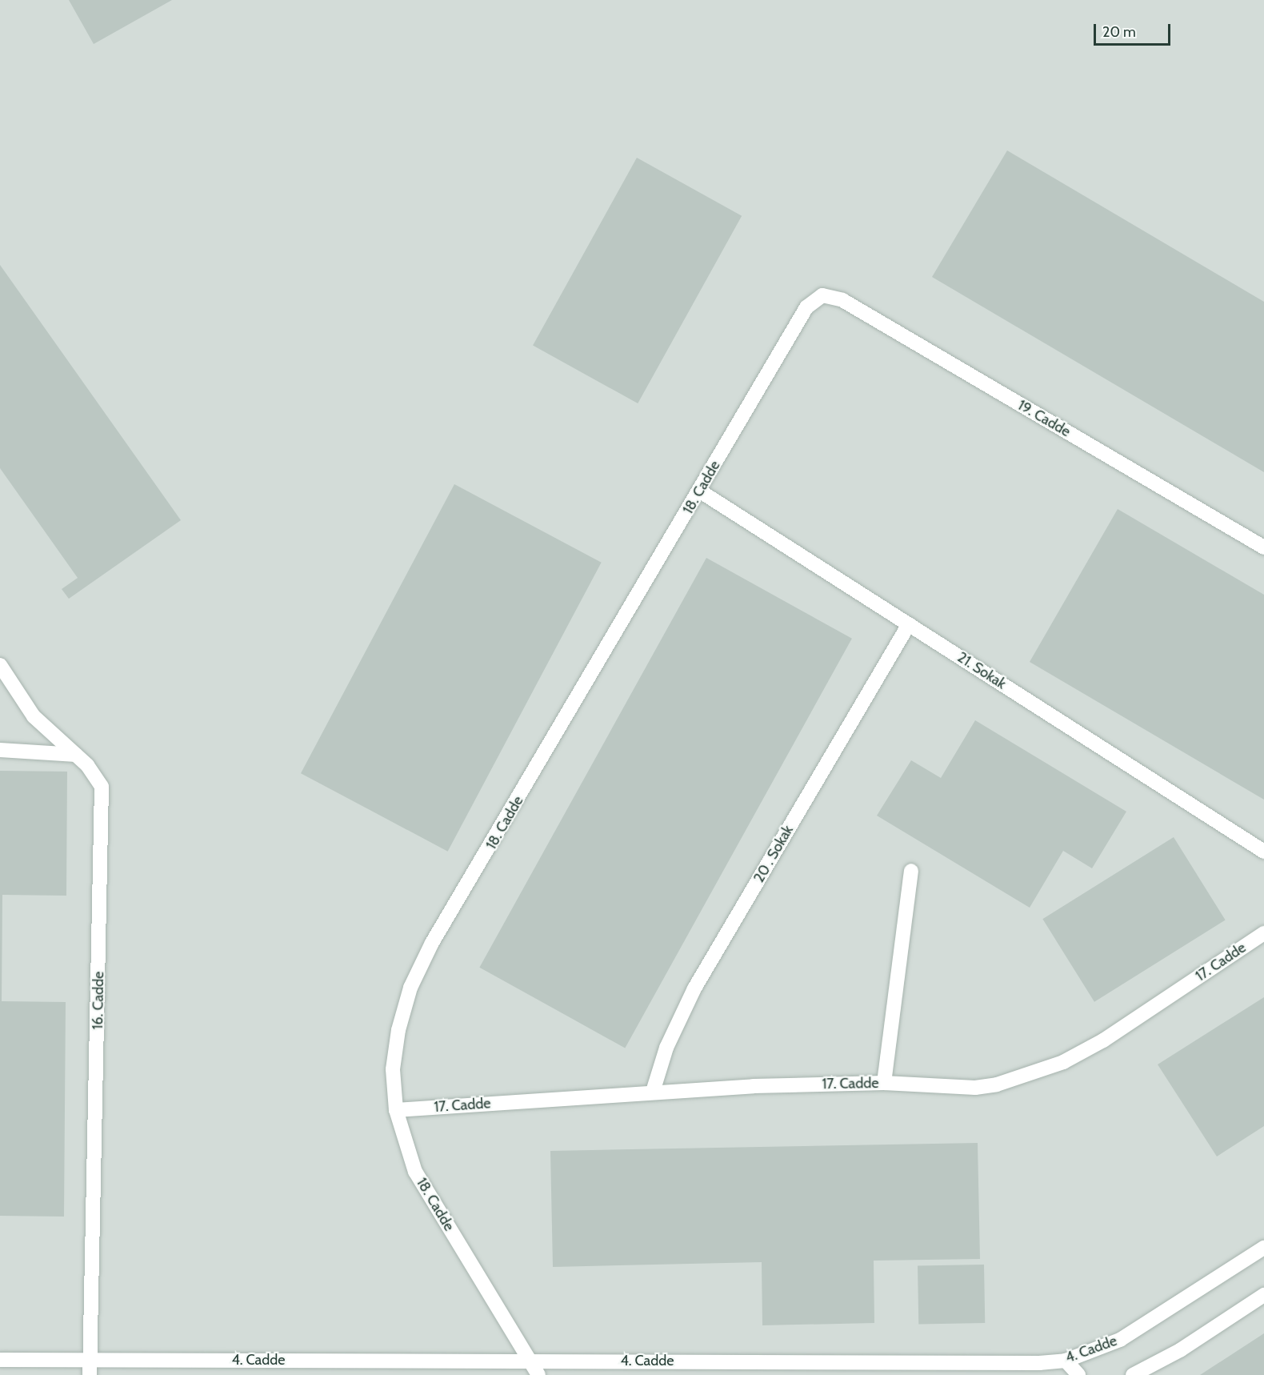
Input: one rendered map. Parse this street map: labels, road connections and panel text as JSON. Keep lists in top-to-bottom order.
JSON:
{
  "streets": {
    "street": [
      "19. Cadde",
      "18. Cadde",
      "21. Sokak",
      "20 . Sokak",
      "17. Cadde",
      "16. Cadde",
      "4. Cadde"
    ]
  },
  "crossings": [
    ["19. Cadde", "18. Cadde"],
    ["18. Cadde", "21. Sokak"],
    ["18. Cadde", "17. Cadde"],
    ["18. Cadde", "4. Cadde"],
    ["21. Sokak", "20 . Sokak"],
    ["20 . Sokak", "17. Cadde"],
    ["16. Cadde", "4. Cadde"]
  ],
  "scale_bar": "20 m"
}
